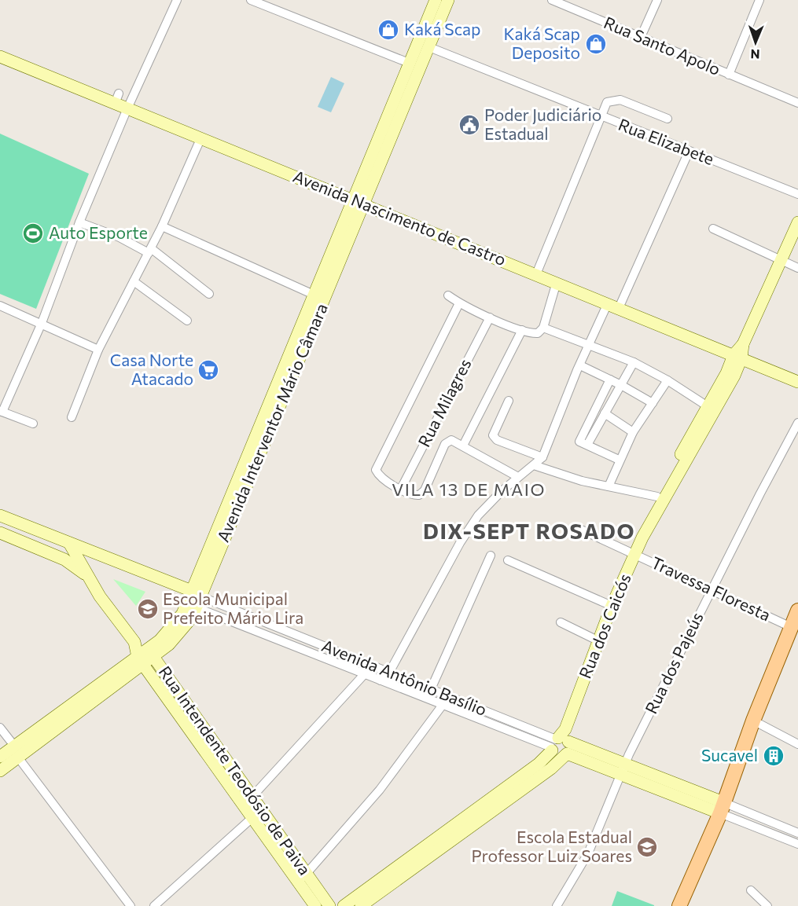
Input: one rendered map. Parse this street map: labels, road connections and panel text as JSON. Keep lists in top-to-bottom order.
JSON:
{
  "streets": {
    "main road": [
      "Avenida Nascimento de Castro",
      "Avenida Interventor Mário Câmara",
      "Rua dos Caicós",
      "Avenida Antônio Basílio",
      "Rua Intendente Teodósio de Paiva"
    ],
    "street": [
      "Rua Santo Apolo",
      "Rua Elizabete",
      "Rua Milagres",
      "Travessa Floresta",
      "Rua dos Pajeús"
    ]
  },
  "crossings": [
    ["Rua Elizabete", "Avenida Interventor Mário Câmara"],
    ["Avenida Nascimento de Castro", "Avenida Interventor Mário Câmara"],
    ["Avenida Nascimento de Castro", "Rua dos Caicós"],
    ["Avenida Interventor Mário Câmara", "Avenida Antônio Basílio"],
    ["Avenida Interventor Mário Câmara", "Rua Intendente Teodósio de Paiva"],
    ["Travessa Floresta", "Rua dos Caicós"],
    ["Travessa Floresta", "Rua dos Pajeús"],
    ["Rua dos Caicós", "Avenida Antônio Basílio"],
    ["Rua dos Pajeús", "Avenida Antônio Basílio"],
    ["Avenida Antônio Basílio", "Rua Intendente Teodósio de Paiva"]
  ],
  "districts": ["VILA 13 DE MAIO", "DIX-SEPT ROSADO"],
  "places": {
    "shop": ["Kaká Scap", "Kaká Scap Deposito"],
    "public building": ["Poder Judiciário Estadual"],
    "sports": ["Auto Esporte"],
    "supermarket": ["Casa Norte Atacado"],
    "school or university": ["Escola Municipal Prefeito Mário Lira", "Escola Estadual Professor Luiz Soares"],
    "building": ["Sucavel"]
  },
  "north": "bottom"
}
